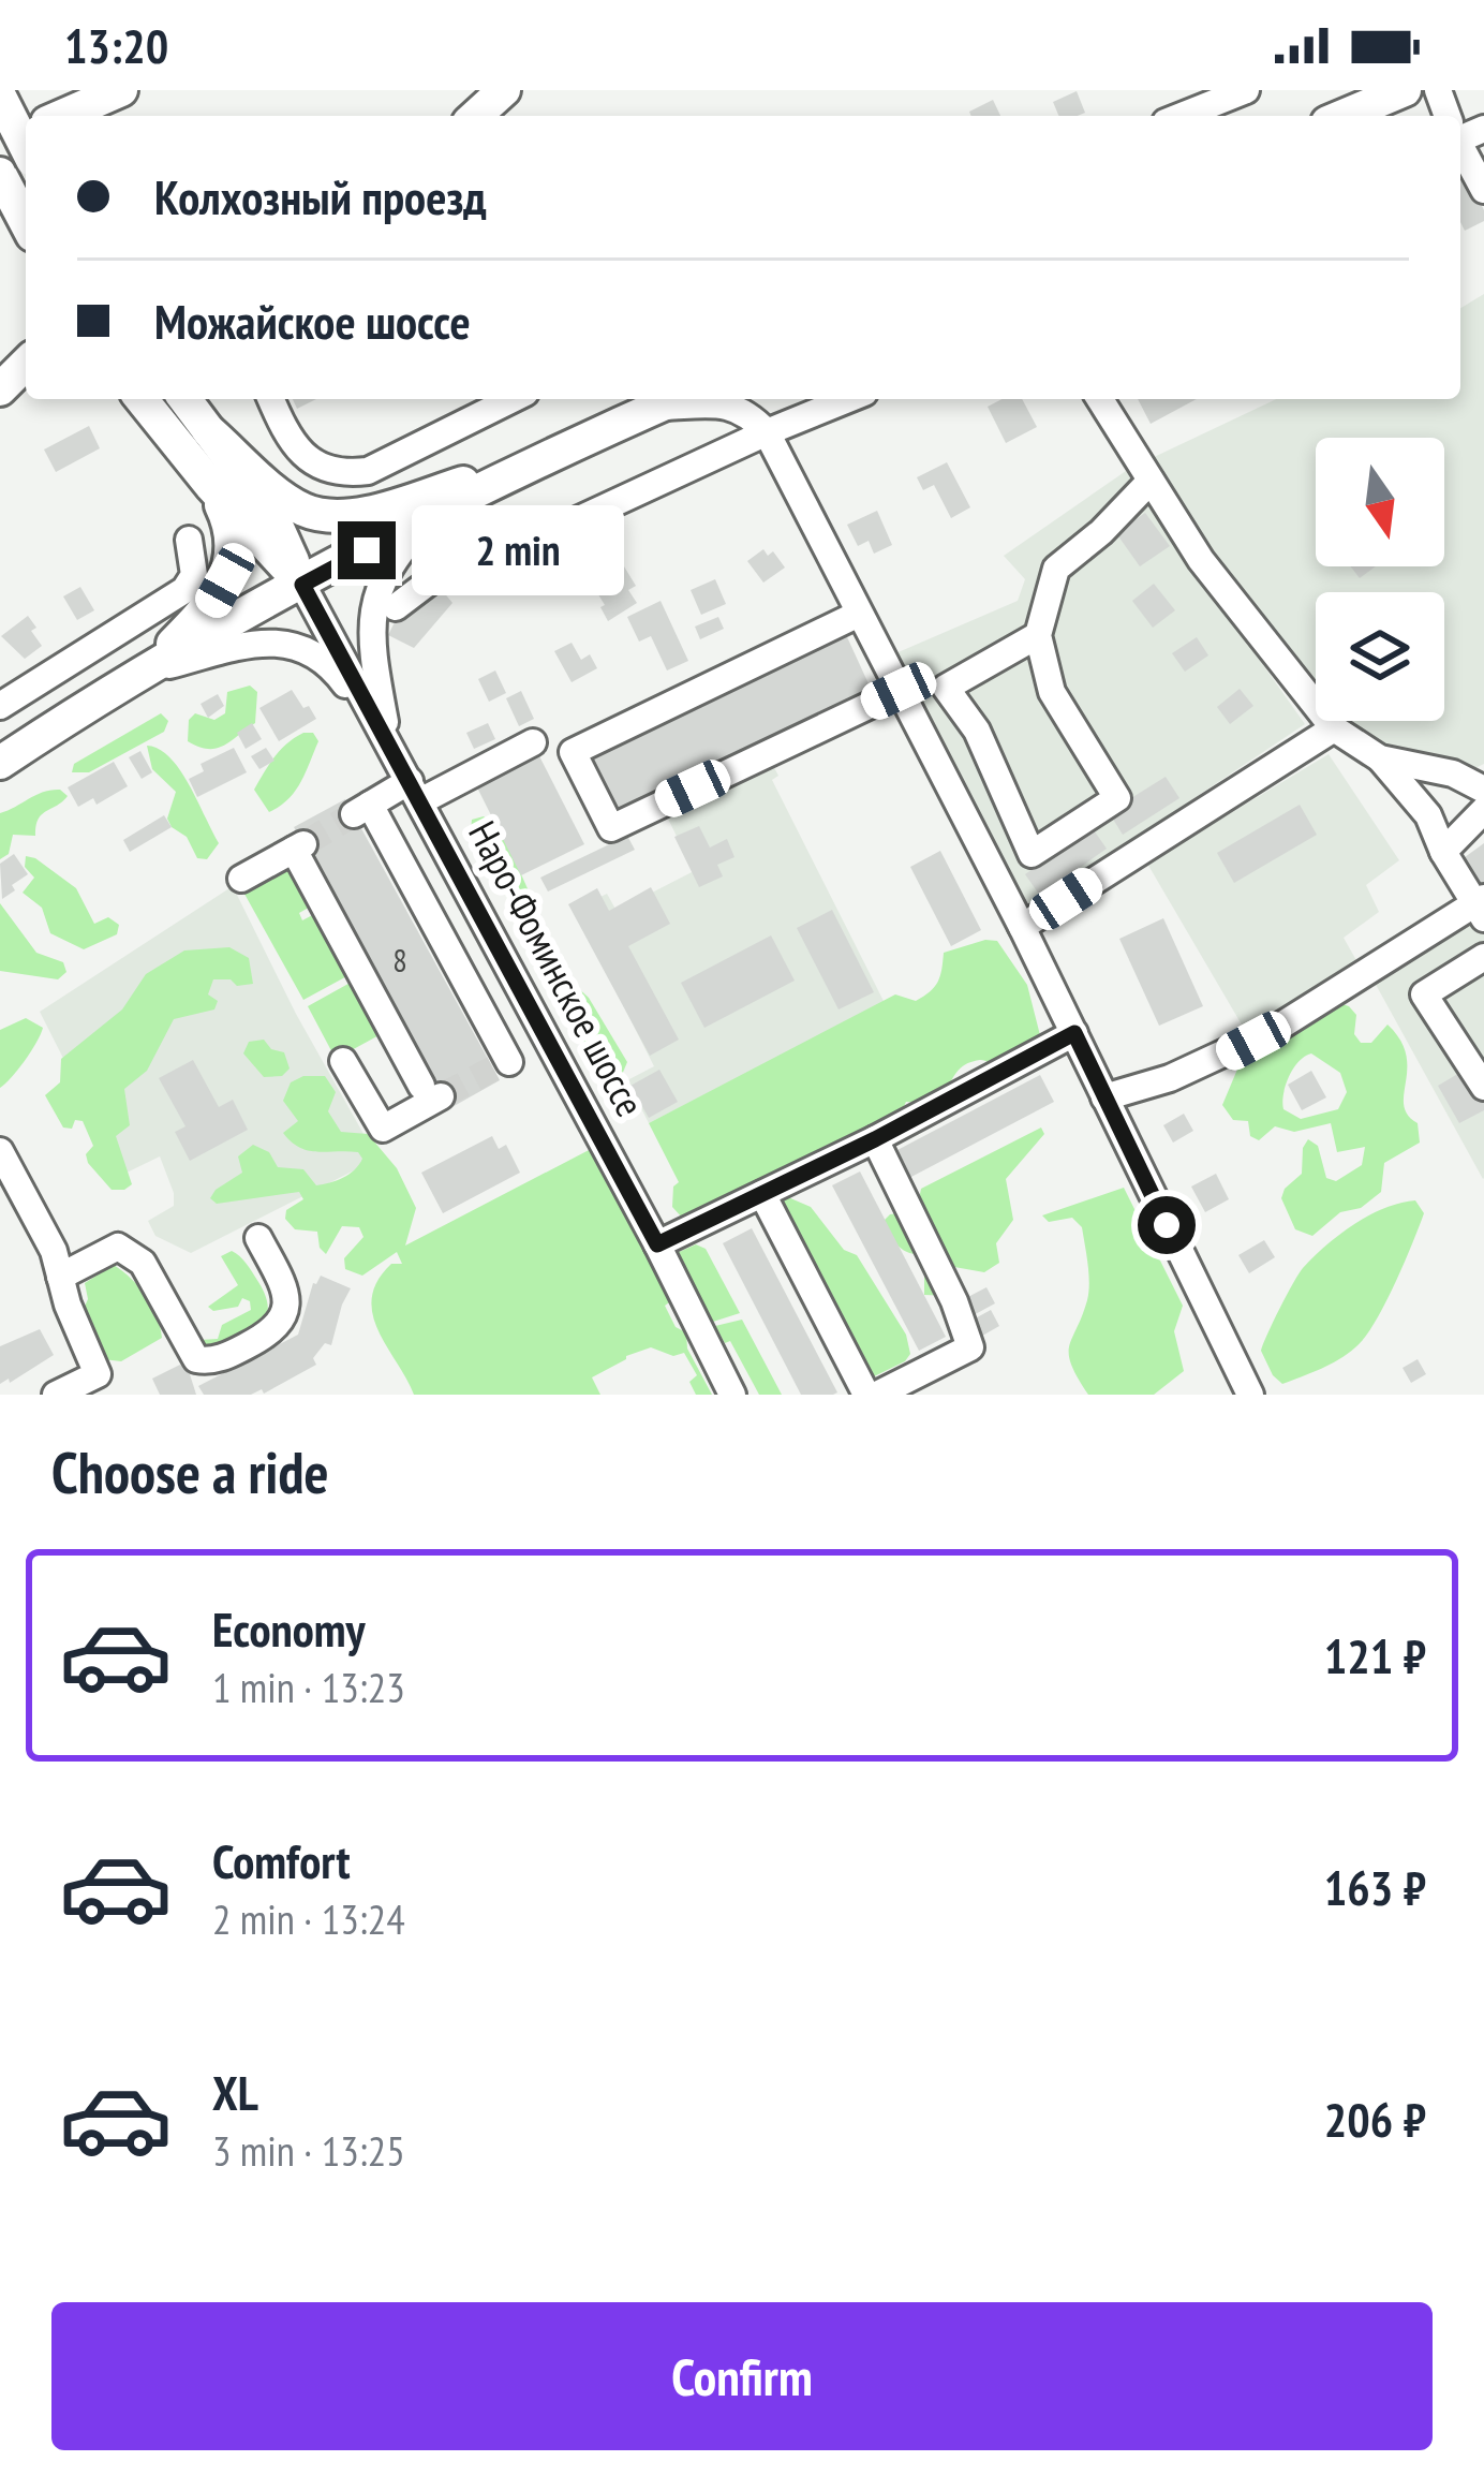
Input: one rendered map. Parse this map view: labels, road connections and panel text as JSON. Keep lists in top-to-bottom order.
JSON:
{
  "streets": {
    "main road": ["Наро-Фоминское шоссе"]
  },
  "house_numbers": ["8"],
  "north": "bottom",
  "page": {
    "status": "13:20",
    "banner": ["Колхозный проезд", "Можайское шоссе"],
    "bubble": "2 min",
    "heading": "Choose a ride",
    "list": [
      {
        "name": "Economy",
        "note": "1 min · 13:23",
        "value": "121 ₽"
      },
      {
        "name": "Comfort",
        "note": "2 min · 13:24",
        "value": "163 ₽"
      },
      {
        "name": "XL",
        "note": "3 min · 13:25",
        "value": "206 ₽"
      }
    ],
    "buttons": "Confirm"
  }
}
